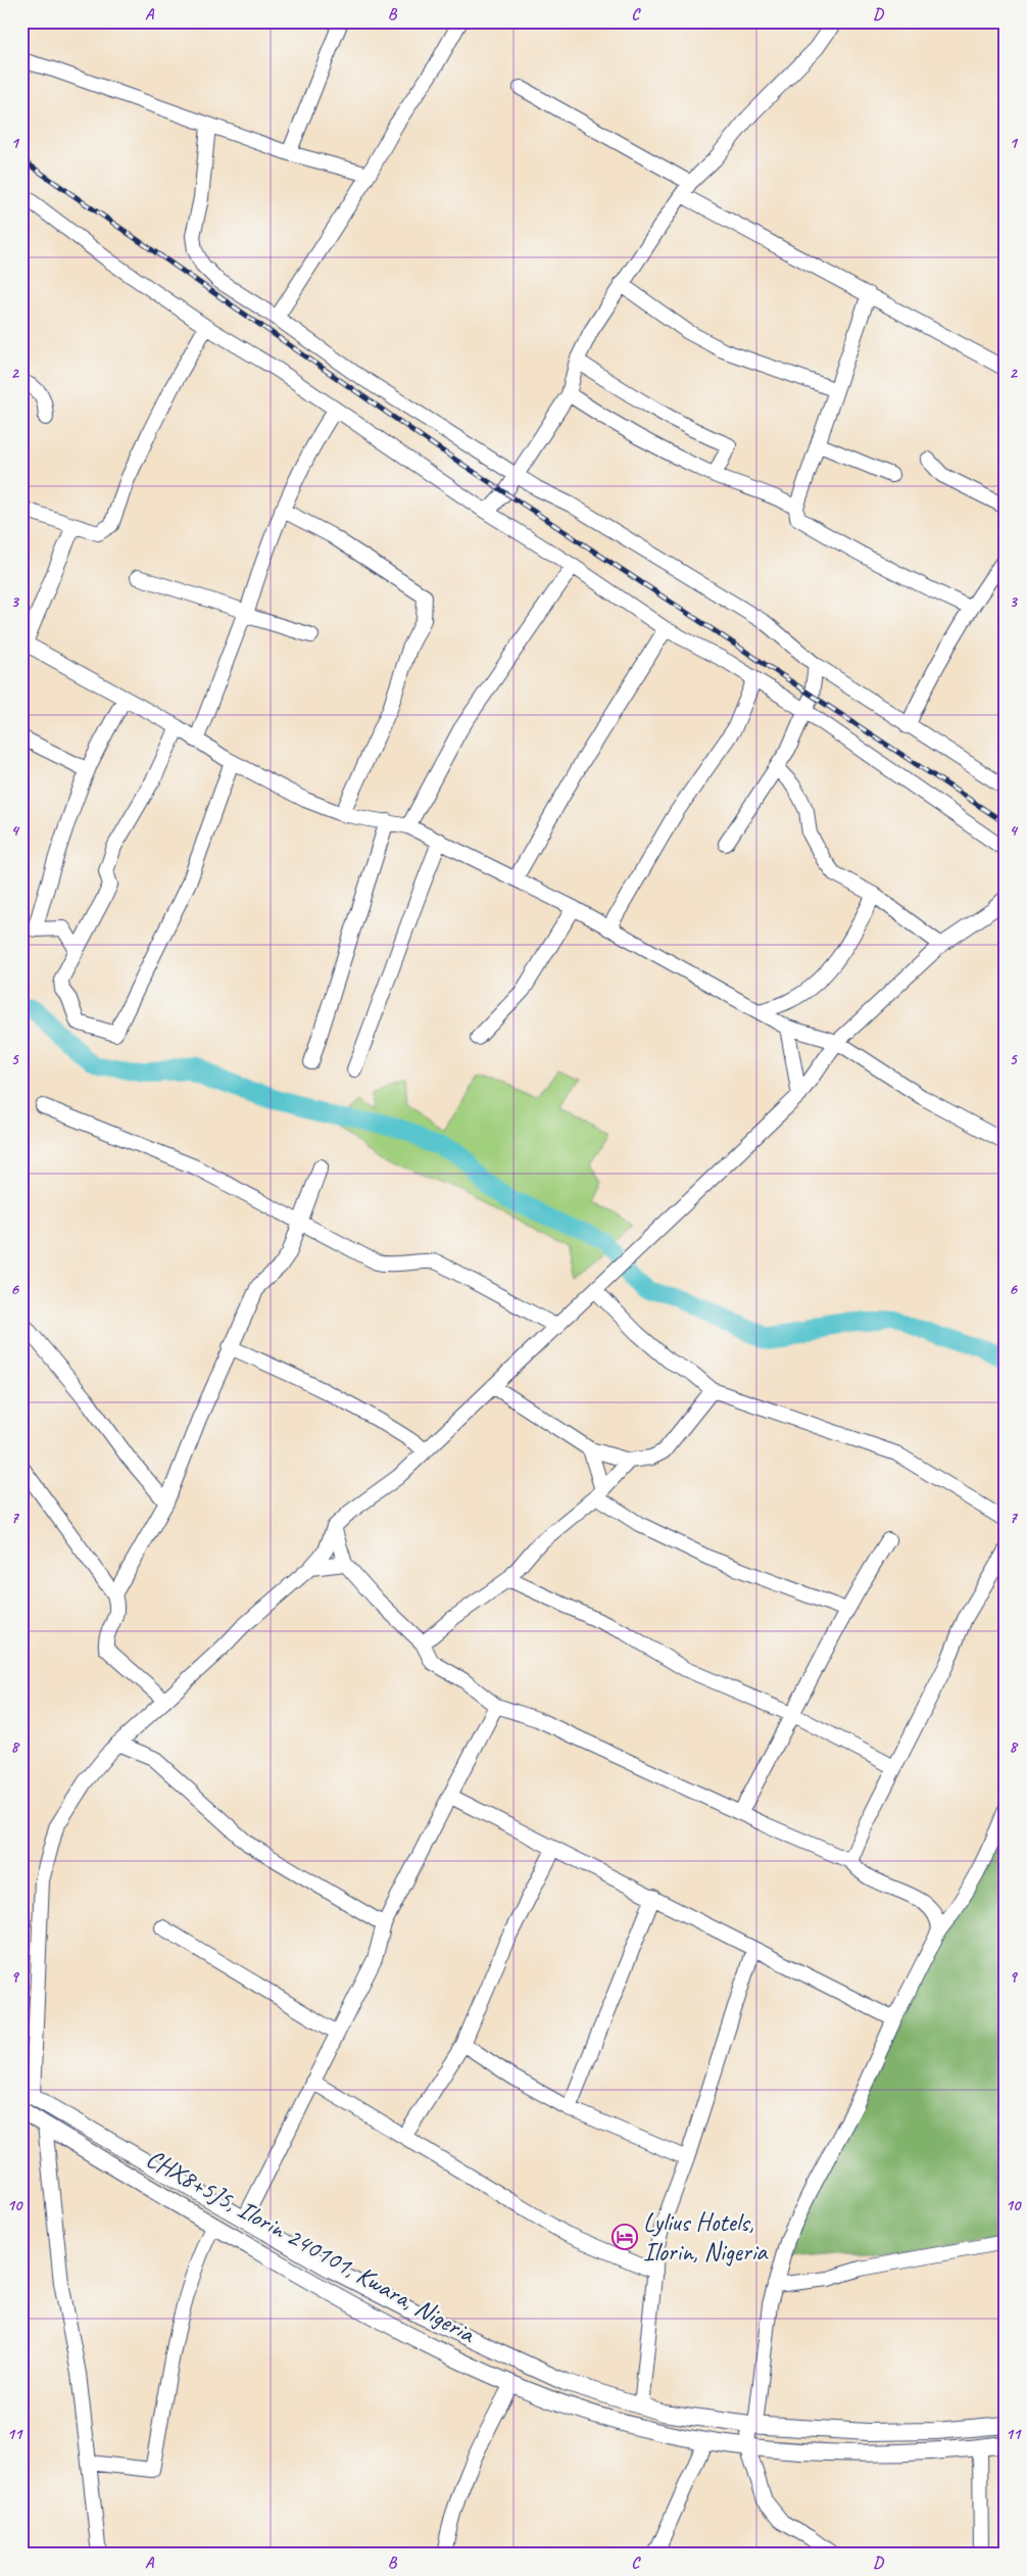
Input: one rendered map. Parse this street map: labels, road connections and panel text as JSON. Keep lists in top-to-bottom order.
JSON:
{
  "streets": {
    "main road": ["CHX8+5J5, Ilorin 240101, Kwara, Nigeria"]
  },
  "places": {
    "hotel": ["Lylius Hotels, Ilorin, Nigeria"]
  },
  "grid": {
    "columns": [
      "A",
      "B",
      "C",
      "D"
    ],
    "rows": [
      "1",
      "2",
      "3",
      "4",
      "5",
      "6",
      "7",
      "8",
      "9",
      "10",
      "11"
    ]
  }
}
